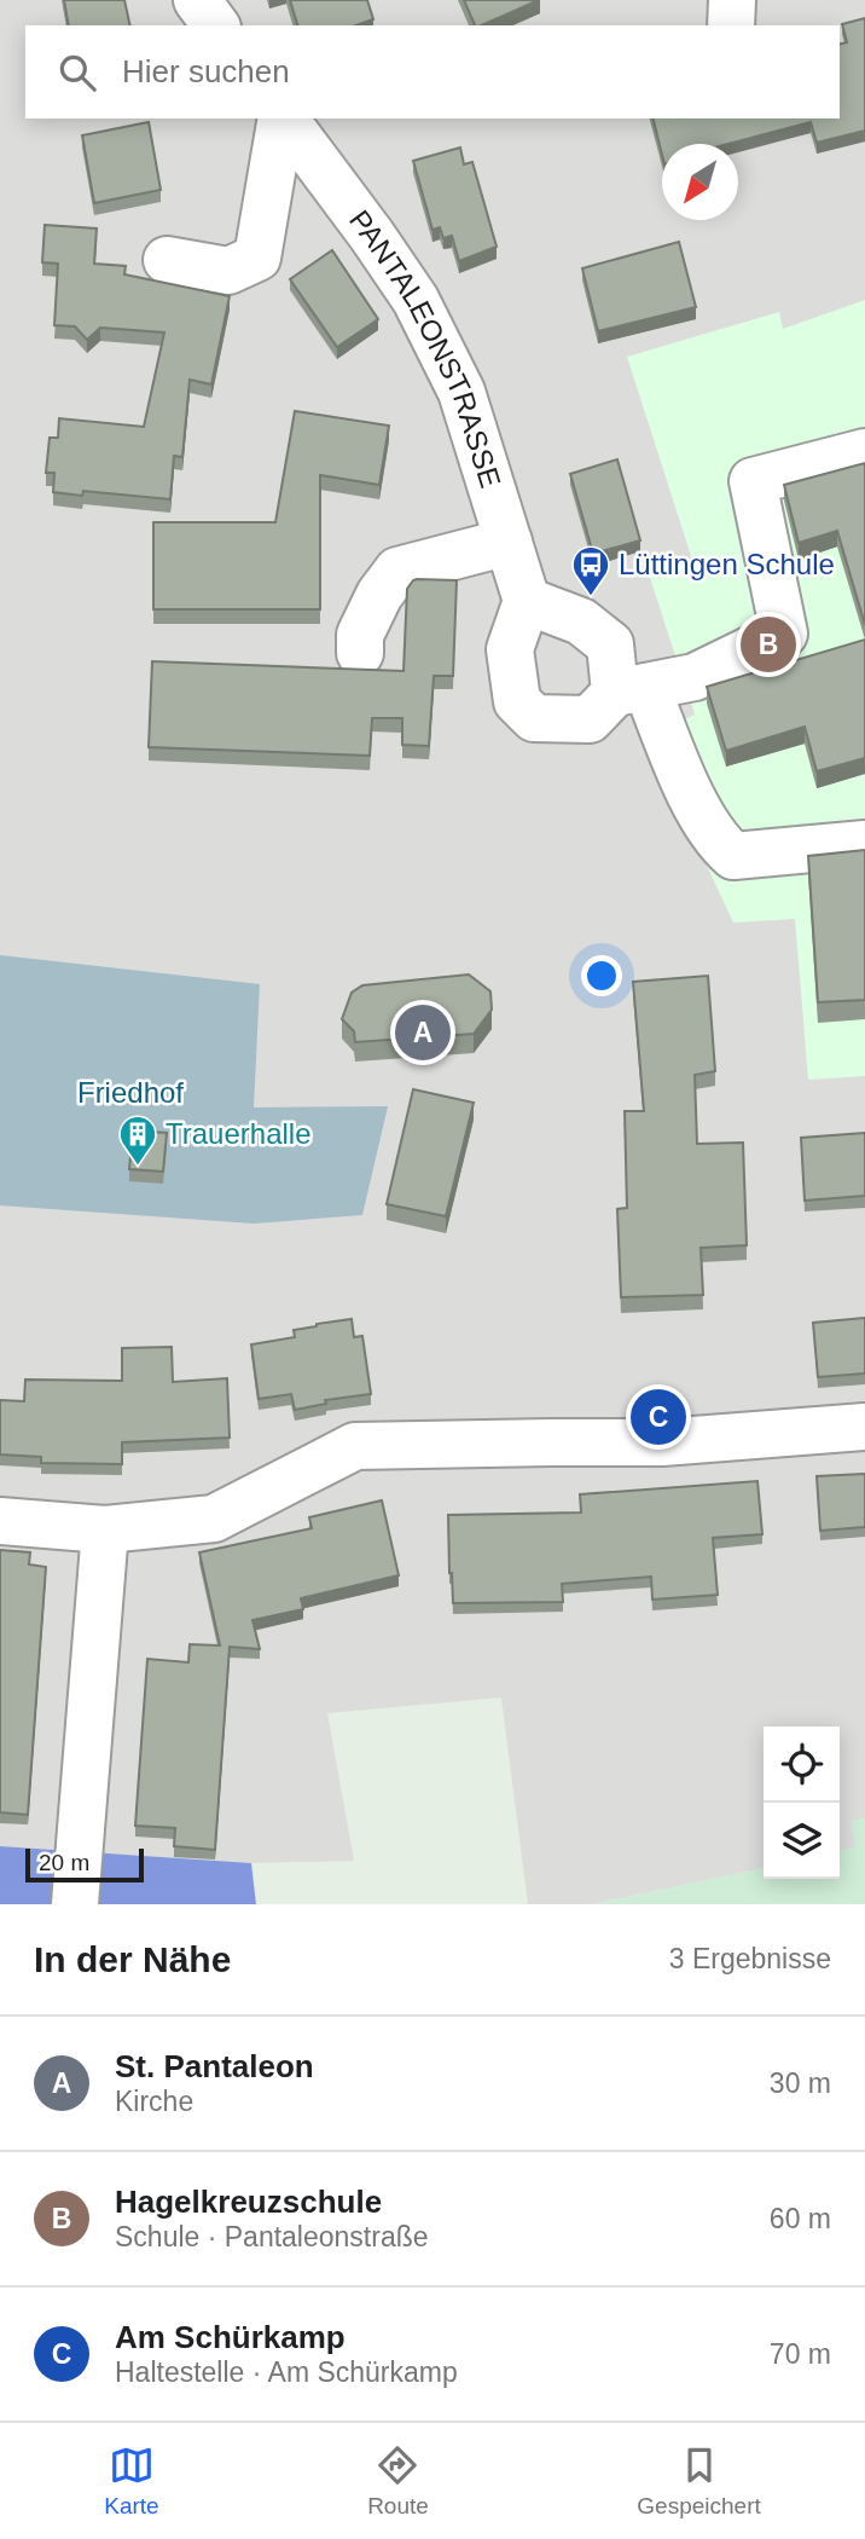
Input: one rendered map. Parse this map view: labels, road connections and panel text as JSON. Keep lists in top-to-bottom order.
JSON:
{
  "streets": {
    "street": ["PANTALEONSTRASSE"]
  },
  "parks": ["Friedhof"],
  "places": {
    "bus stop": ["Lüttingen Schule"],
    "building": ["Trauerhalle"]
  },
  "scale_bar": "20 m",
  "north": "bottom left",
  "page": {
    "search": "Hier suchen",
    "pins": ["B", "A", "C"],
    "scale": "20 m",
    "heading": ["In der Nähe", "3 Ergebnisse"],
    "list": [
      {
        "mark": "A",
        "name": "St. Pantaleon",
        "note": "Kirche",
        "value": "30 m"
      },
      {
        "mark": "B",
        "name": "Hagelkreuzschule",
        "note": "Schule · Pantaleonstraße",
        "value": "60 m"
      },
      {
        "mark": "C",
        "name": "Am Schürkamp",
        "note": "Haltestelle · Am Schürkamp",
        "value": "70 m"
      }
    ],
    "nav": ["Karte", "Route", "Gespeichert"]
  }
}
